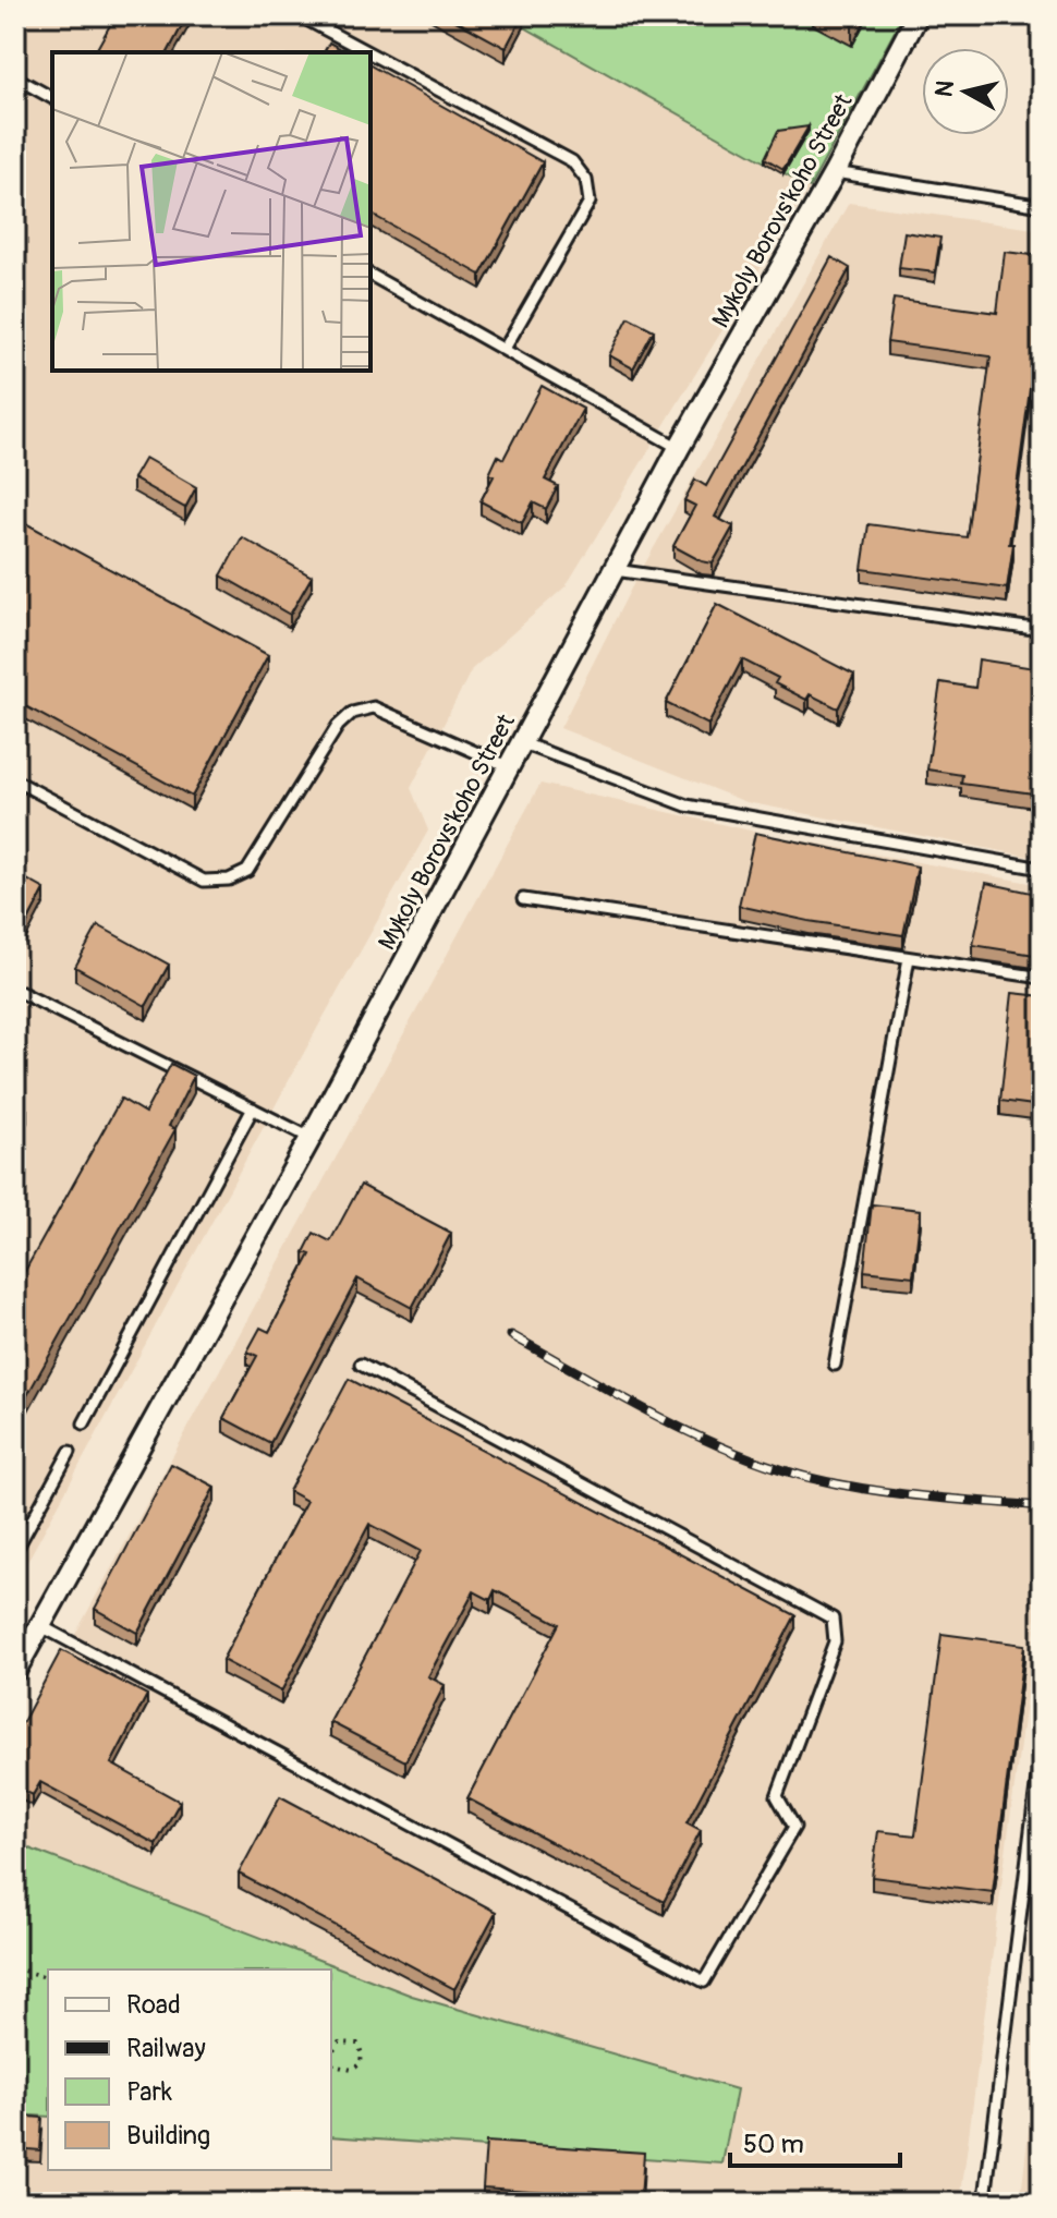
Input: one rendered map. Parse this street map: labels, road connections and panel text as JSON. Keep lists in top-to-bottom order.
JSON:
{
  "streets": {
    "street": ["Mykoly Borovs'koho Street"]
  },
  "legend": [
    "Road",
    "Railway",
    "Park",
    "Building"
  ],
  "scale_bar": "50 m",
  "north": "left"
}
